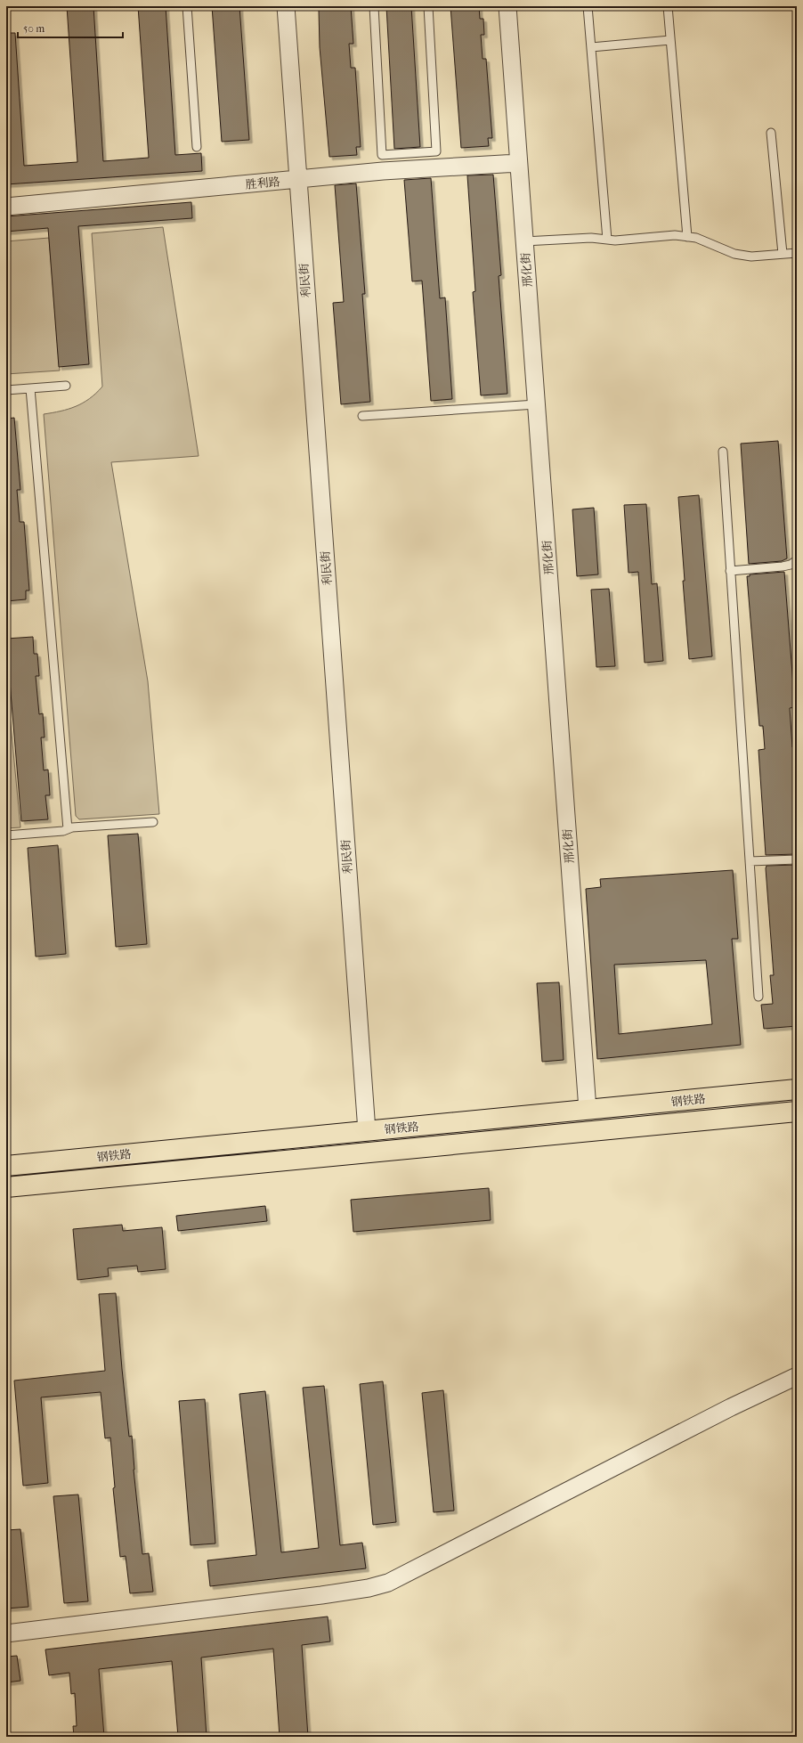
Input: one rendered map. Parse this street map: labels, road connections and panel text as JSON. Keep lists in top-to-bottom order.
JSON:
{
  "streets": {
    "main road": ["钢铁路"],
    "street": ["胜利路", "邢化街", "利民街"]
  },
  "crossings": [
    ["胜利路", "邢化街"],
    ["胜利路", "利民街"],
    ["邢化街", "钢铁路"],
    ["利民街", "钢铁路"]
  ],
  "scale_bar": "50 m"
}
